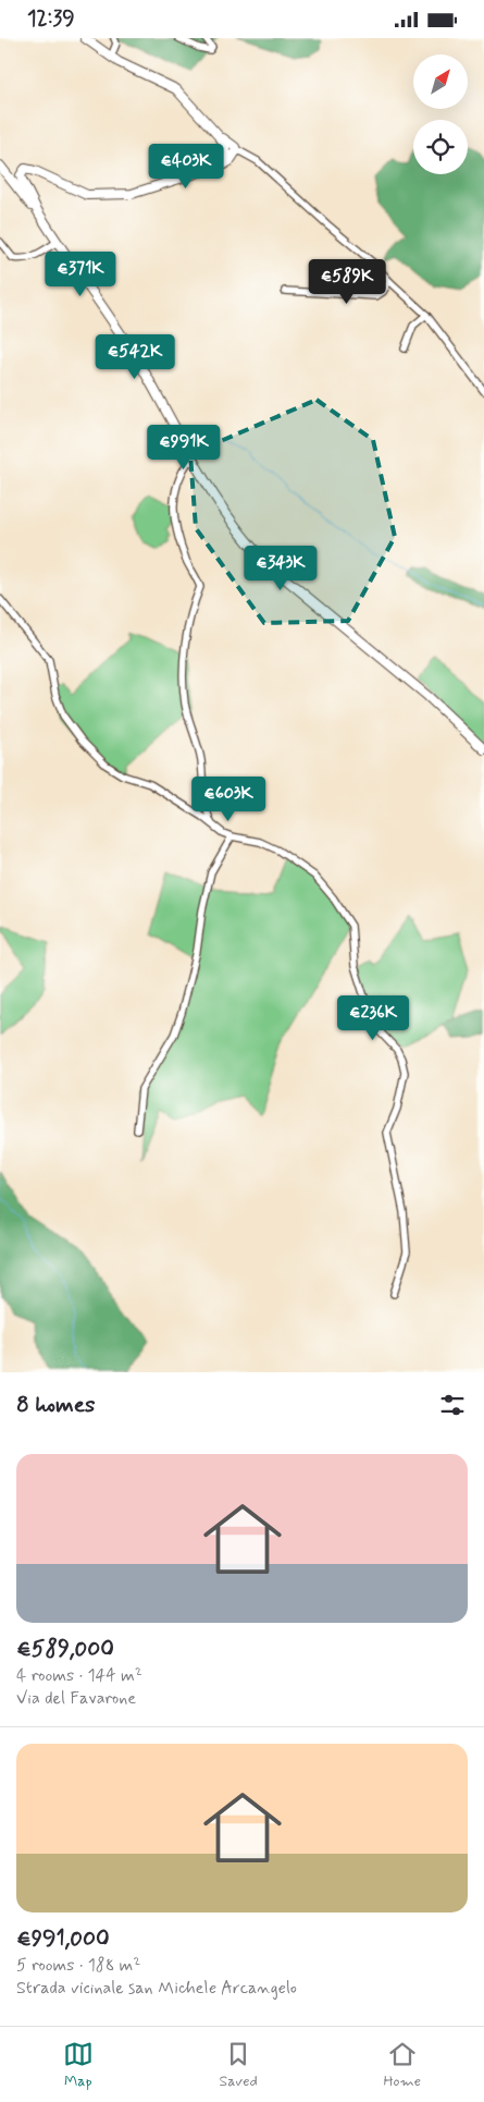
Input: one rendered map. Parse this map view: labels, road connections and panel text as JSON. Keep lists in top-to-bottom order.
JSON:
{
  "north": "top right",
  "page": {
    "status": "12:39",
    "price": [
      "€403K",
      "€371K",
      "€589K",
      "€542K",
      "€991K",
      "€343K",
      "€603K",
      "€236K"
    ],
    "heading": "8 homes",
    "list": [
      {
        "name": "€589,000",
        "note": "4 rooms · 144 m² · Via del Favarone"
      },
      {
        "name": "€991,000",
        "note": "5 rooms · 188 m² · Strada vicinale san Michele Arcangelo"
      }
    ],
    "tabs": ["Map", "Saved", "Home"]
  }
}
